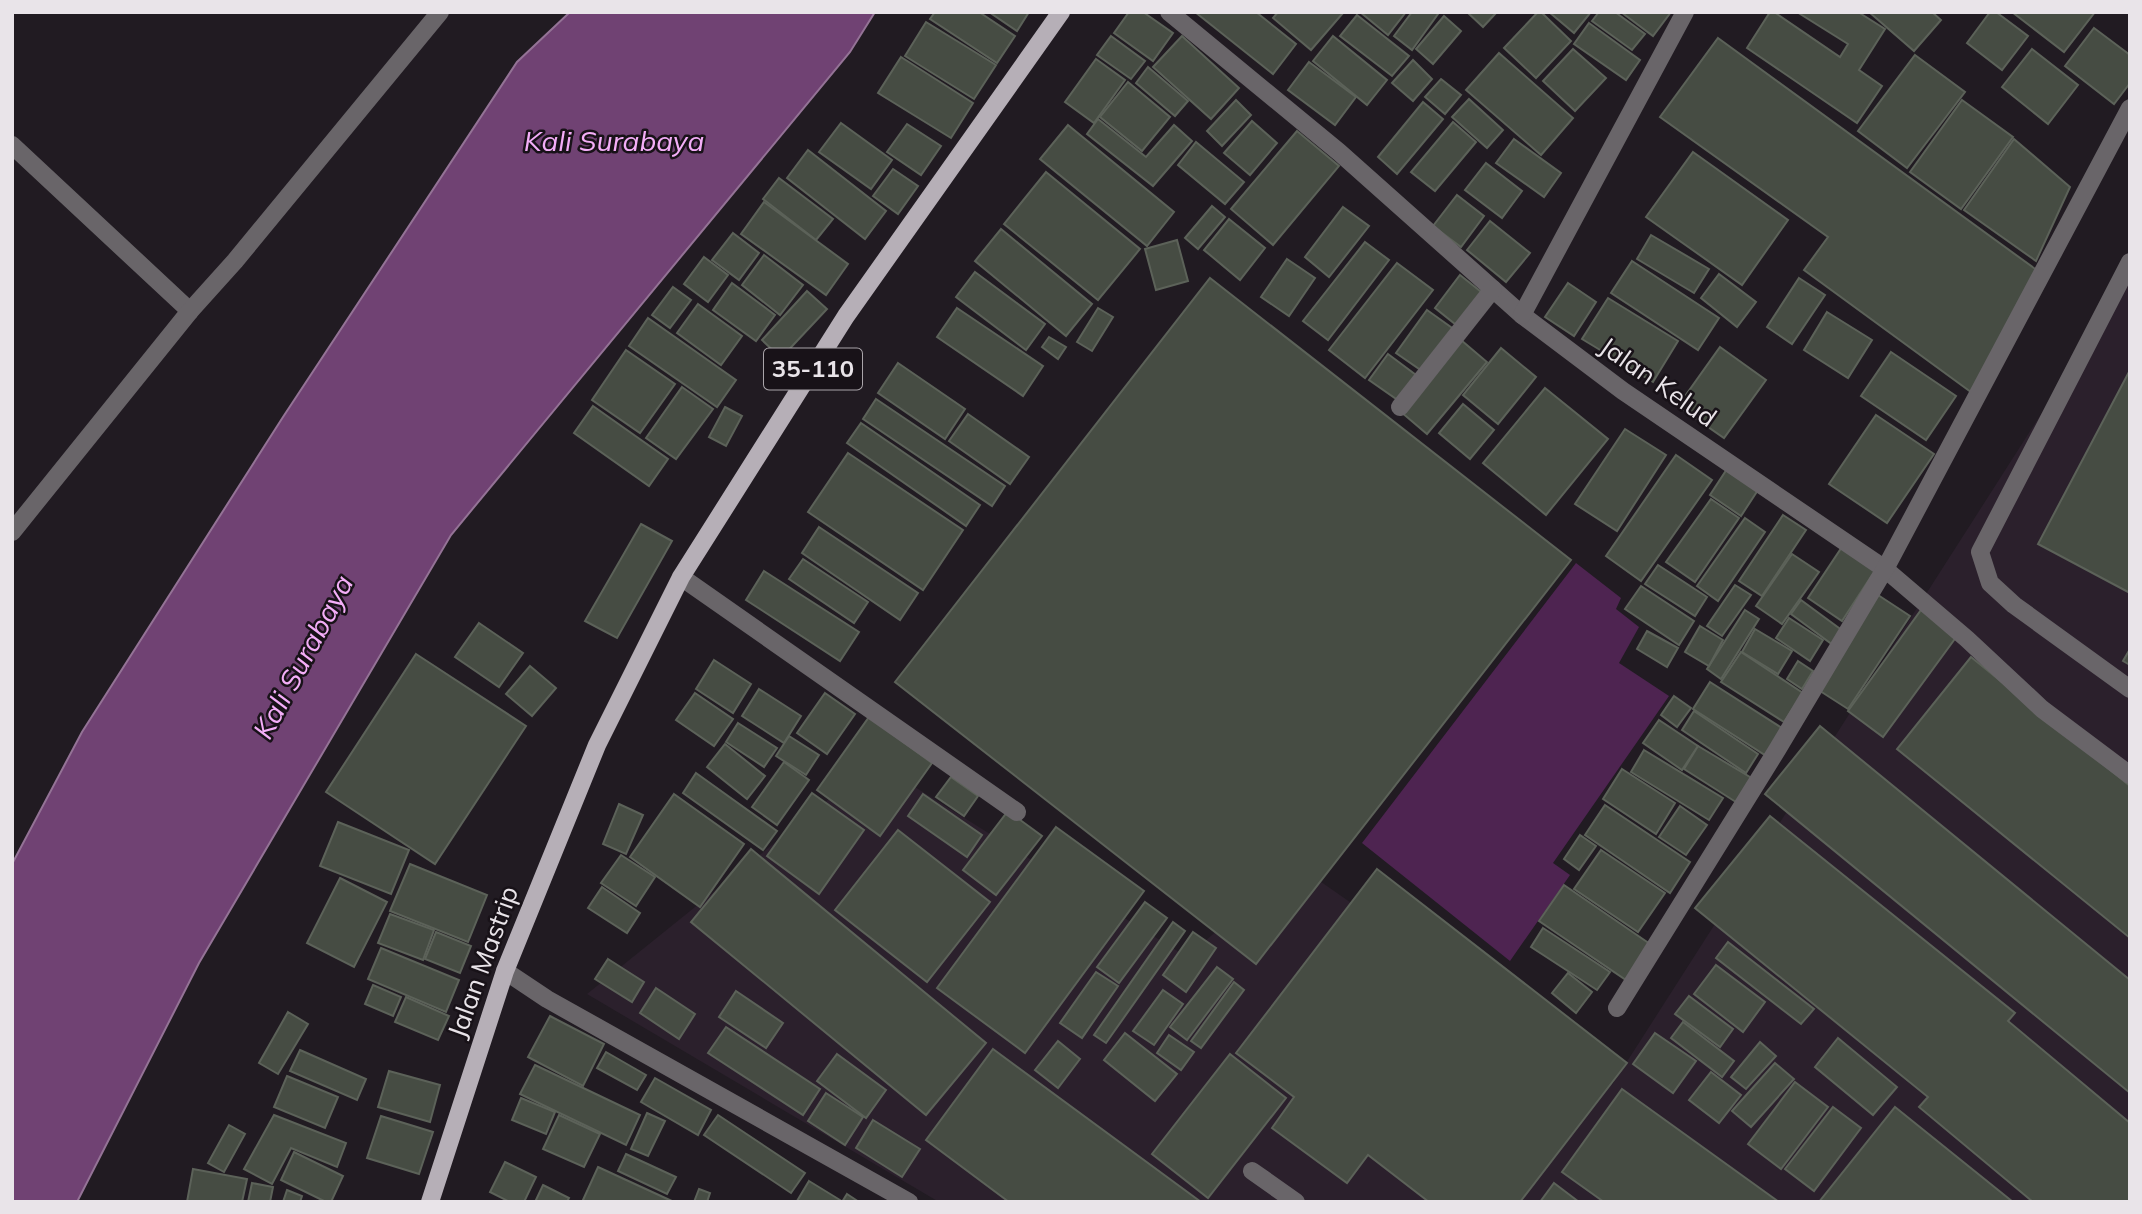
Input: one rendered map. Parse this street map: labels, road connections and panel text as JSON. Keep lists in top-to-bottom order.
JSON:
{
  "streets": {
    "main road": ["35-110", "Jalan Mastrip"],
    "street": ["Jalan Kelud"]
  },
  "crossings": [
    ["35-110", "Jalan Mastrip"]
  ],
  "water": ["Kali Surabaya"]
}
